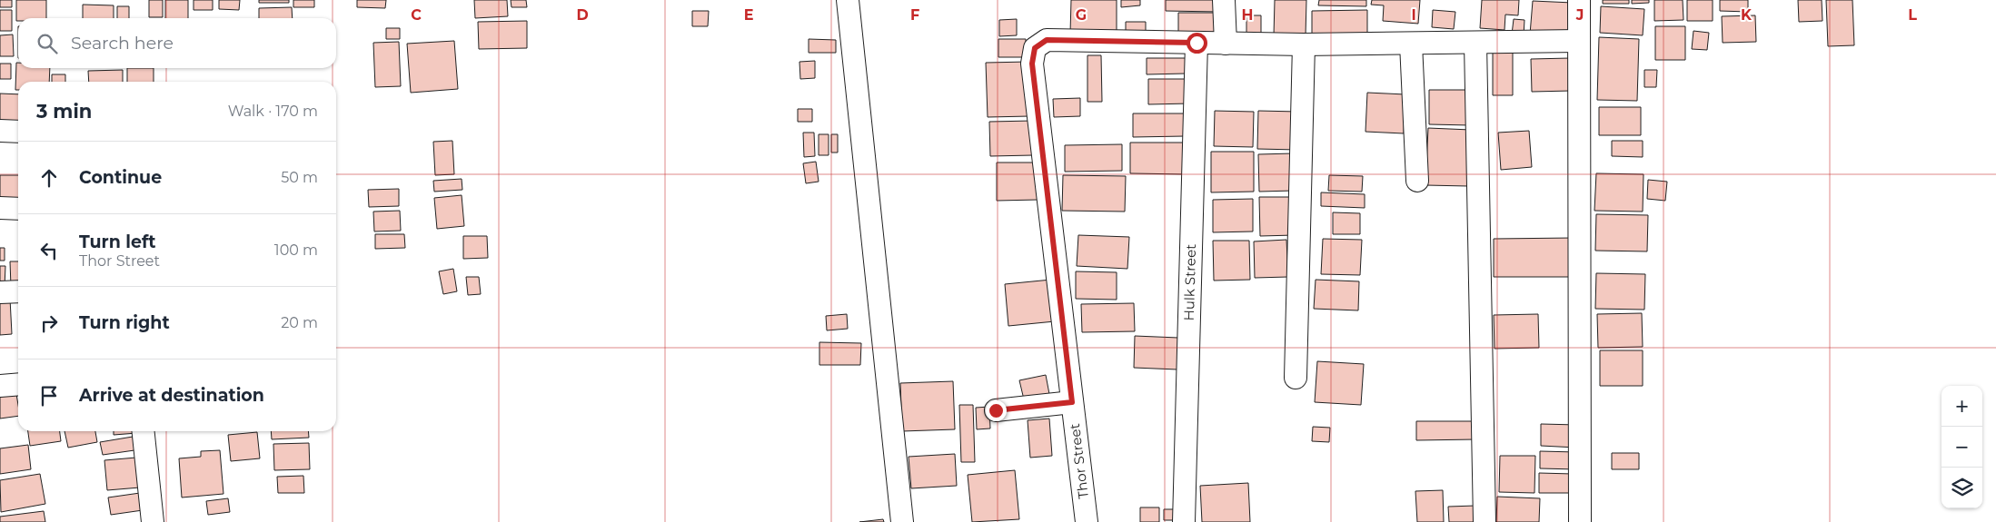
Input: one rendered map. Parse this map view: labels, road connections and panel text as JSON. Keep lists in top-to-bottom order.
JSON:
{
  "streets": {
    "street": ["Hulk Street", "Thor Street"]
  },
  "crossings": [
    ["Hulk Street", "Thor Street"]
  ],
  "page": {
    "search": "Search here",
    "heading": ["3 min", "Walk · 170 m"],
    "list": [
      ["Continue", "50 m"],
      ["Turn left", "Thor Street", "100 m"],
      ["Turn right", "20 m"],
      "Arrive at destination"
    ],
    "map_buttons": ["+", "−"]
  },
  "grid": {
    "columns": [
      "C",
      "D",
      "E",
      "F",
      "G",
      "H",
      "I",
      "J",
      "K",
      "L"
    ]
  }
}
